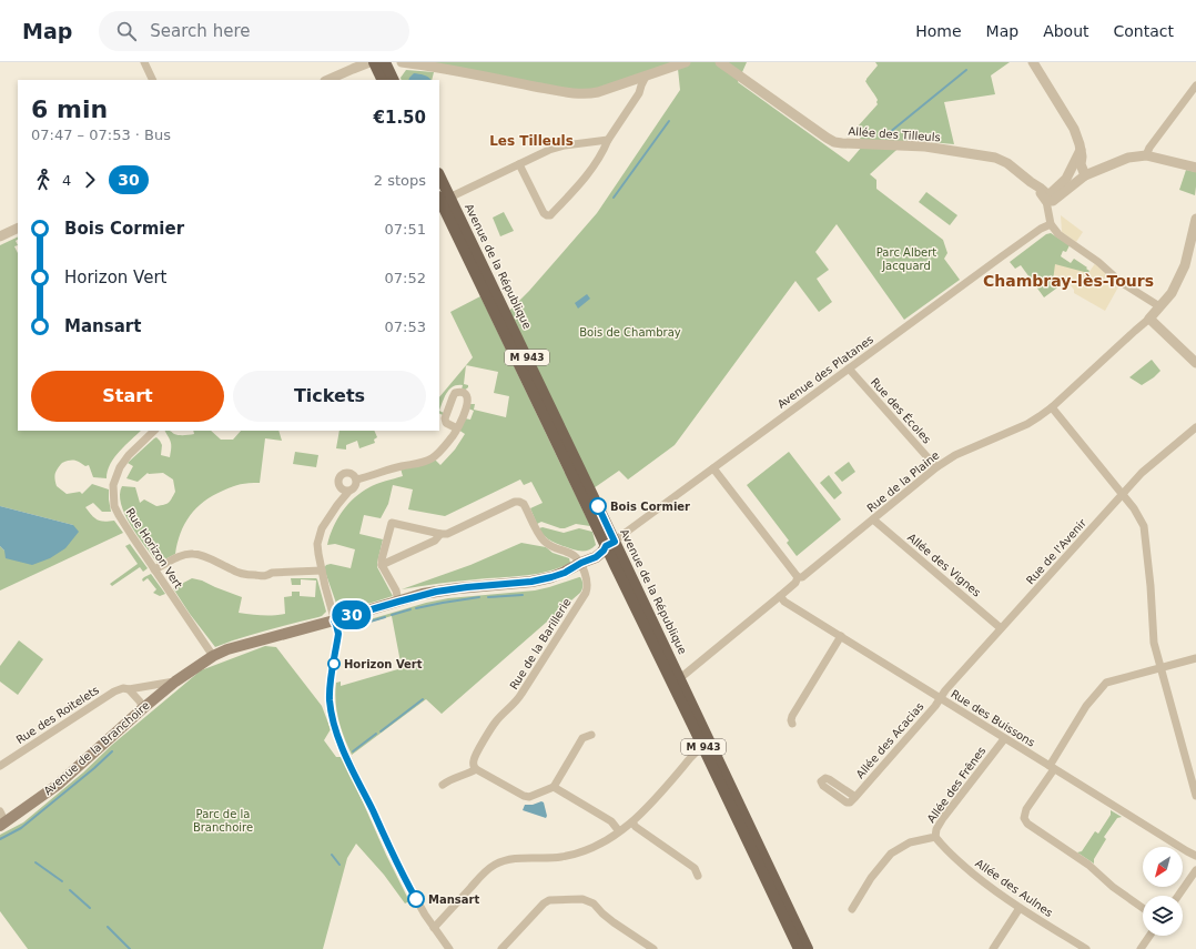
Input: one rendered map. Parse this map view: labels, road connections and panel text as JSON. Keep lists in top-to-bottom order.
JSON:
{
  "streets": {
    "main road": ["Avenue de la République", "M 943", "Avenue de la Branchoire"],
    "street": [
      "Allée des Tilleuls",
      "Avenue des Platanes",
      "Rue des Écoles",
      "Rue de la Plaine",
      "Rue Horizon Vert",
      "Rue de l'Avenir",
      "Allée des Vignes",
      "Rue de la Barillerie",
      "Rue des Roitelets",
      "Rue des Buissons",
      "Allée des Acacias",
      "Allée des Frênes",
      "Allée des Aulnes"
    ]
  },
  "crossings": [
    ["Avenue de la République", "Avenue des Platanes"],
    ["Avenue de la République", "Rue de la Plaine"],
    ["Avenue des Platanes", "Rue des Écoles"],
    ["Rue des Écoles", "Rue de la Plaine"],
    ["Rue de la Plaine", "Allée des Vignes"],
    ["Rue de la Plaine", "Rue des Buissons"],
    ["Rue Horizon Vert", "Avenue de la Branchoire"],
    ["Rue de l'Avenir", "Allée des Vignes"],
    ["Rue de l'Avenir", "Rue des Buissons"],
    ["Rue de l'Avenir", "Allée des Acacias"],
    ["Rue des Roitelets", "Avenue de la Branchoire"],
    ["Rue des Buissons", "Allée des Acacias"],
    ["Rue des Buissons", "Allée des Frênes"],
    ["Allée des Frênes", "Allée des Aulnes"]
  ],
  "districts": ["Les Tilleuls", "Chambray-lès-Tours"],
  "parks": ["Parc Albert Jacquard", "Bois de Chambray", "Parc de la Branchoire"],
  "places": ["Bois Cormier", "Horizon Vert", "Mansart"],
  "lines": ["bus line 30"],
  "north": "bottom left",
  "page": {
    "header": "Map",
    "search": "Search here",
    "nav": [
      "Home",
      "Map",
      "About",
      "Contact"
    ],
    "on_map": "30",
    "heading": ["6 min", "07:47 – 07:53 · Bus", "€1.50"],
    "legs": ["4", "30", "2 stops"],
    "list": [
      {
        "name": "Bois Cormier",
        "value": "07:51"
      },
      {
        "name": "Horizon Vert",
        "value": "07:52"
      },
      {
        "name": "Mansart",
        "value": "07:53"
      }
    ],
    "buttons": ["Start", "Tickets"]
  }
}
